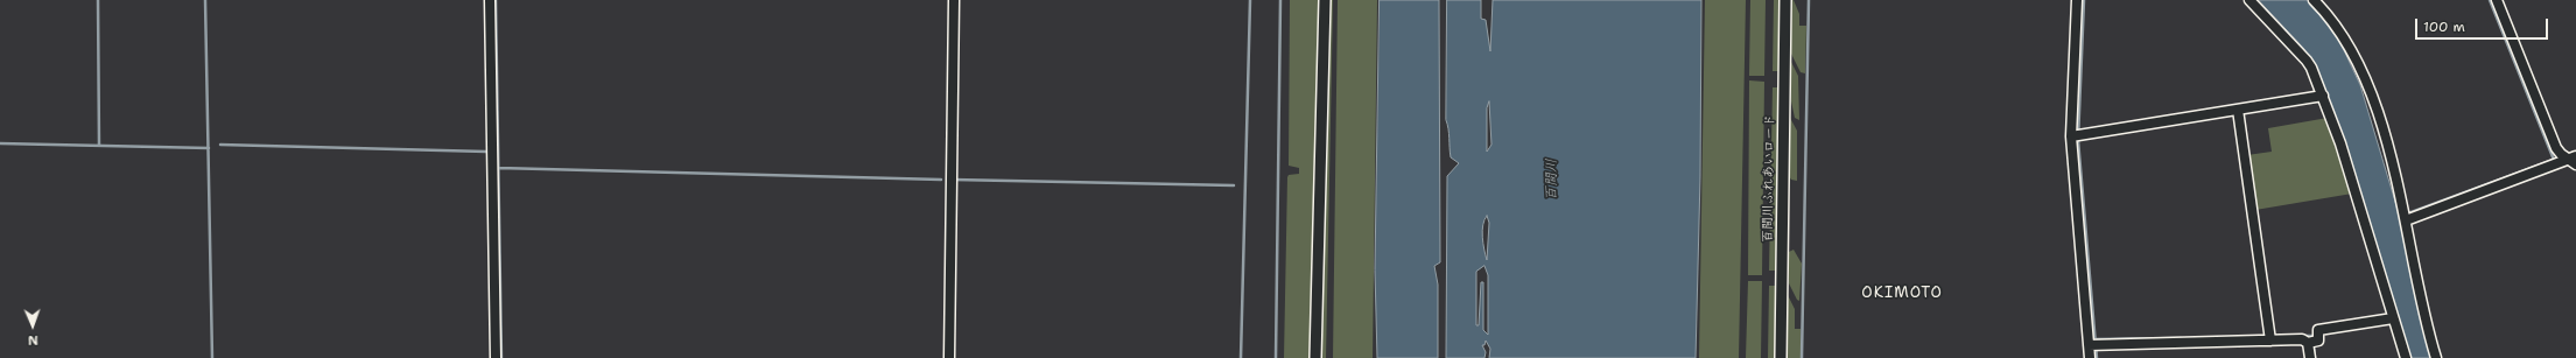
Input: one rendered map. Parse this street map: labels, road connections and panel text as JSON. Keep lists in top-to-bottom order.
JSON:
{
  "streets": {
    "street": ["百間川ふれあいロード"]
  },
  "districts": ["OKIMOTO"],
  "water": ["百間川"],
  "scale_bar": "100 m",
  "north": "bottom"
}
